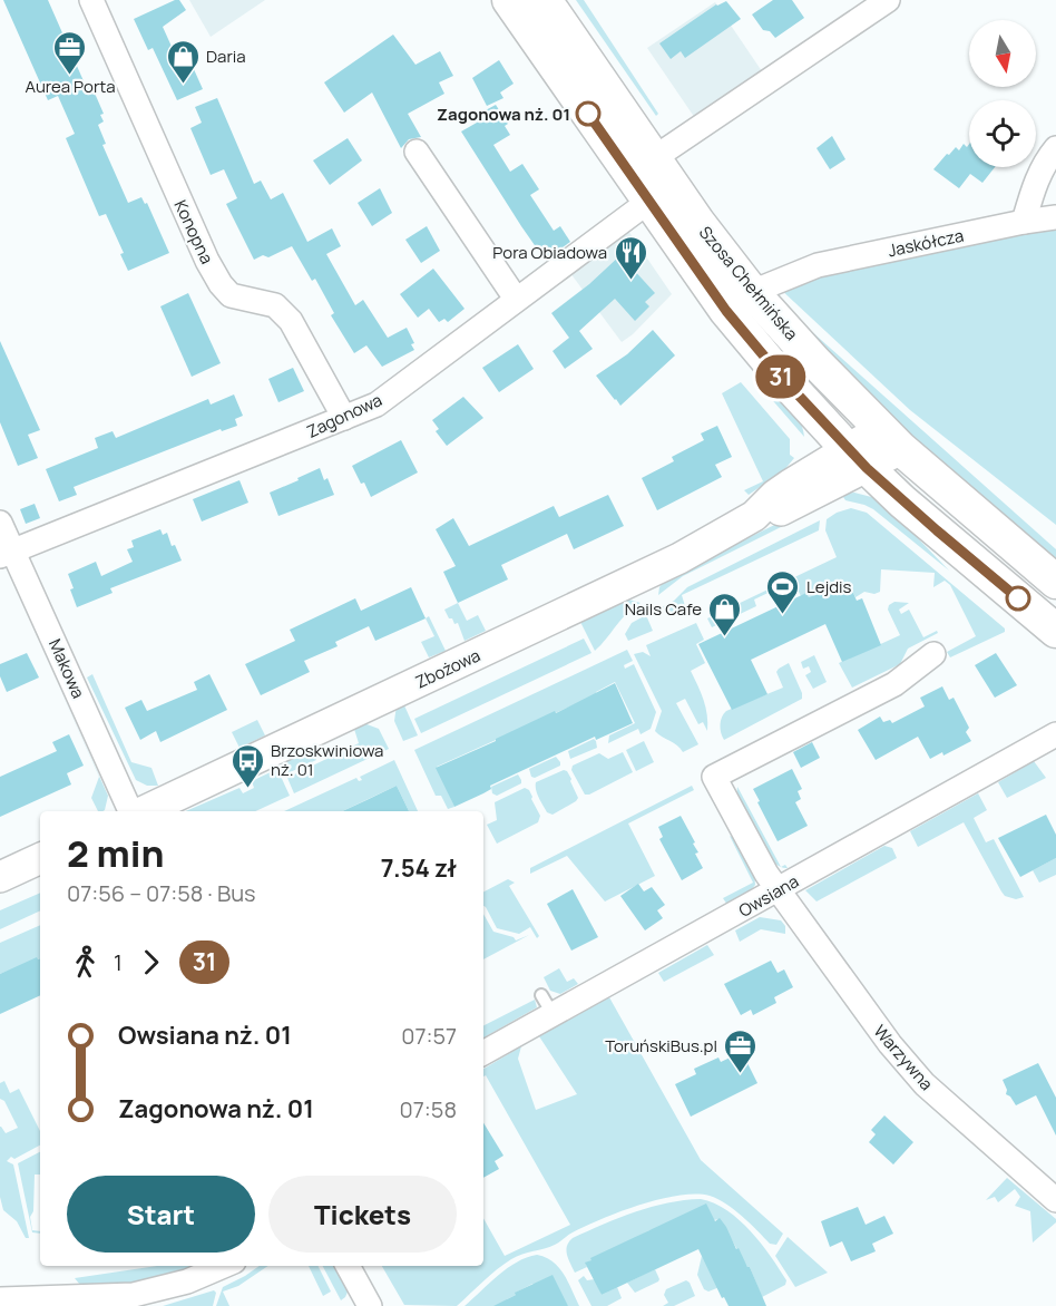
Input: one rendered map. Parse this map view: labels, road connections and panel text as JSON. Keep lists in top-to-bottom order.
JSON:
{
  "streets": {
    "main road": ["Szosa Chełmińska"],
    "street": [
      "Konopna",
      "Jaskółcza",
      "Zagonowa",
      "Makowa",
      "Zbożowa",
      "Owsiana",
      "Warzywna"
    ]
  },
  "crossings": [
    ["Konopna", "Zagonowa"],
    ["Jaskółcza", "Szosa Chełmińska"],
    ["Szosa Chełmińska", "Zagonowa"],
    ["Szosa Chełmińska", "Zbożowa"],
    ["Zagonowa", "Makowa"],
    ["Owsiana", "Warzywna"]
  ],
  "places": {
    "office": ["Aurea Porta", "ToruńskiBus.pl"],
    "shop": ["Daria", "Nails Cafe"],
    "other": ["Zagonowa nż. 01"],
    "restaurant": ["Pora Obiadowa"],
    "sports": ["Lejdis"],
    "bus stop": ["Brzoskwiniowa nż. 01"]
  },
  "lines": ["bus line 31"],
  "north": "bottom",
  "page": {
    "on_map": "31",
    "heading": ["2 min", "07:56 – 07:58 · Bus", "7.54 zł"],
    "legs": ["1", "31"],
    "list": [
      {
        "name": "Owsiana nż. 01",
        "value": "07:57"
      },
      {
        "name": "Zagonowa nż. 01",
        "value": "07:58"
      }
    ],
    "buttons": ["Start", "Tickets"]
  }
}
